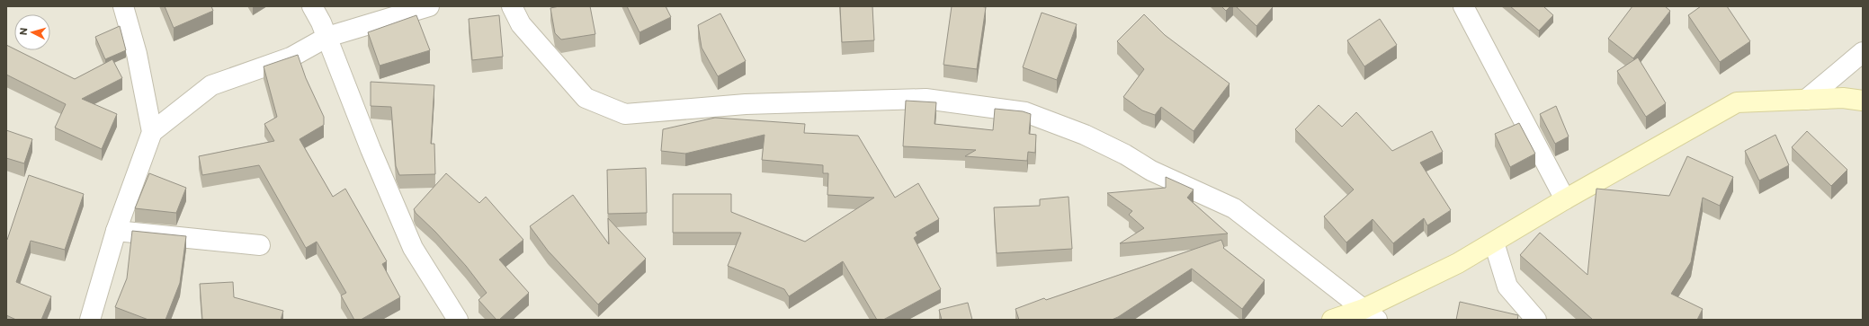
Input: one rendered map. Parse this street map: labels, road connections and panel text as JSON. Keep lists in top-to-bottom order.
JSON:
{
  "north": "left"
}
